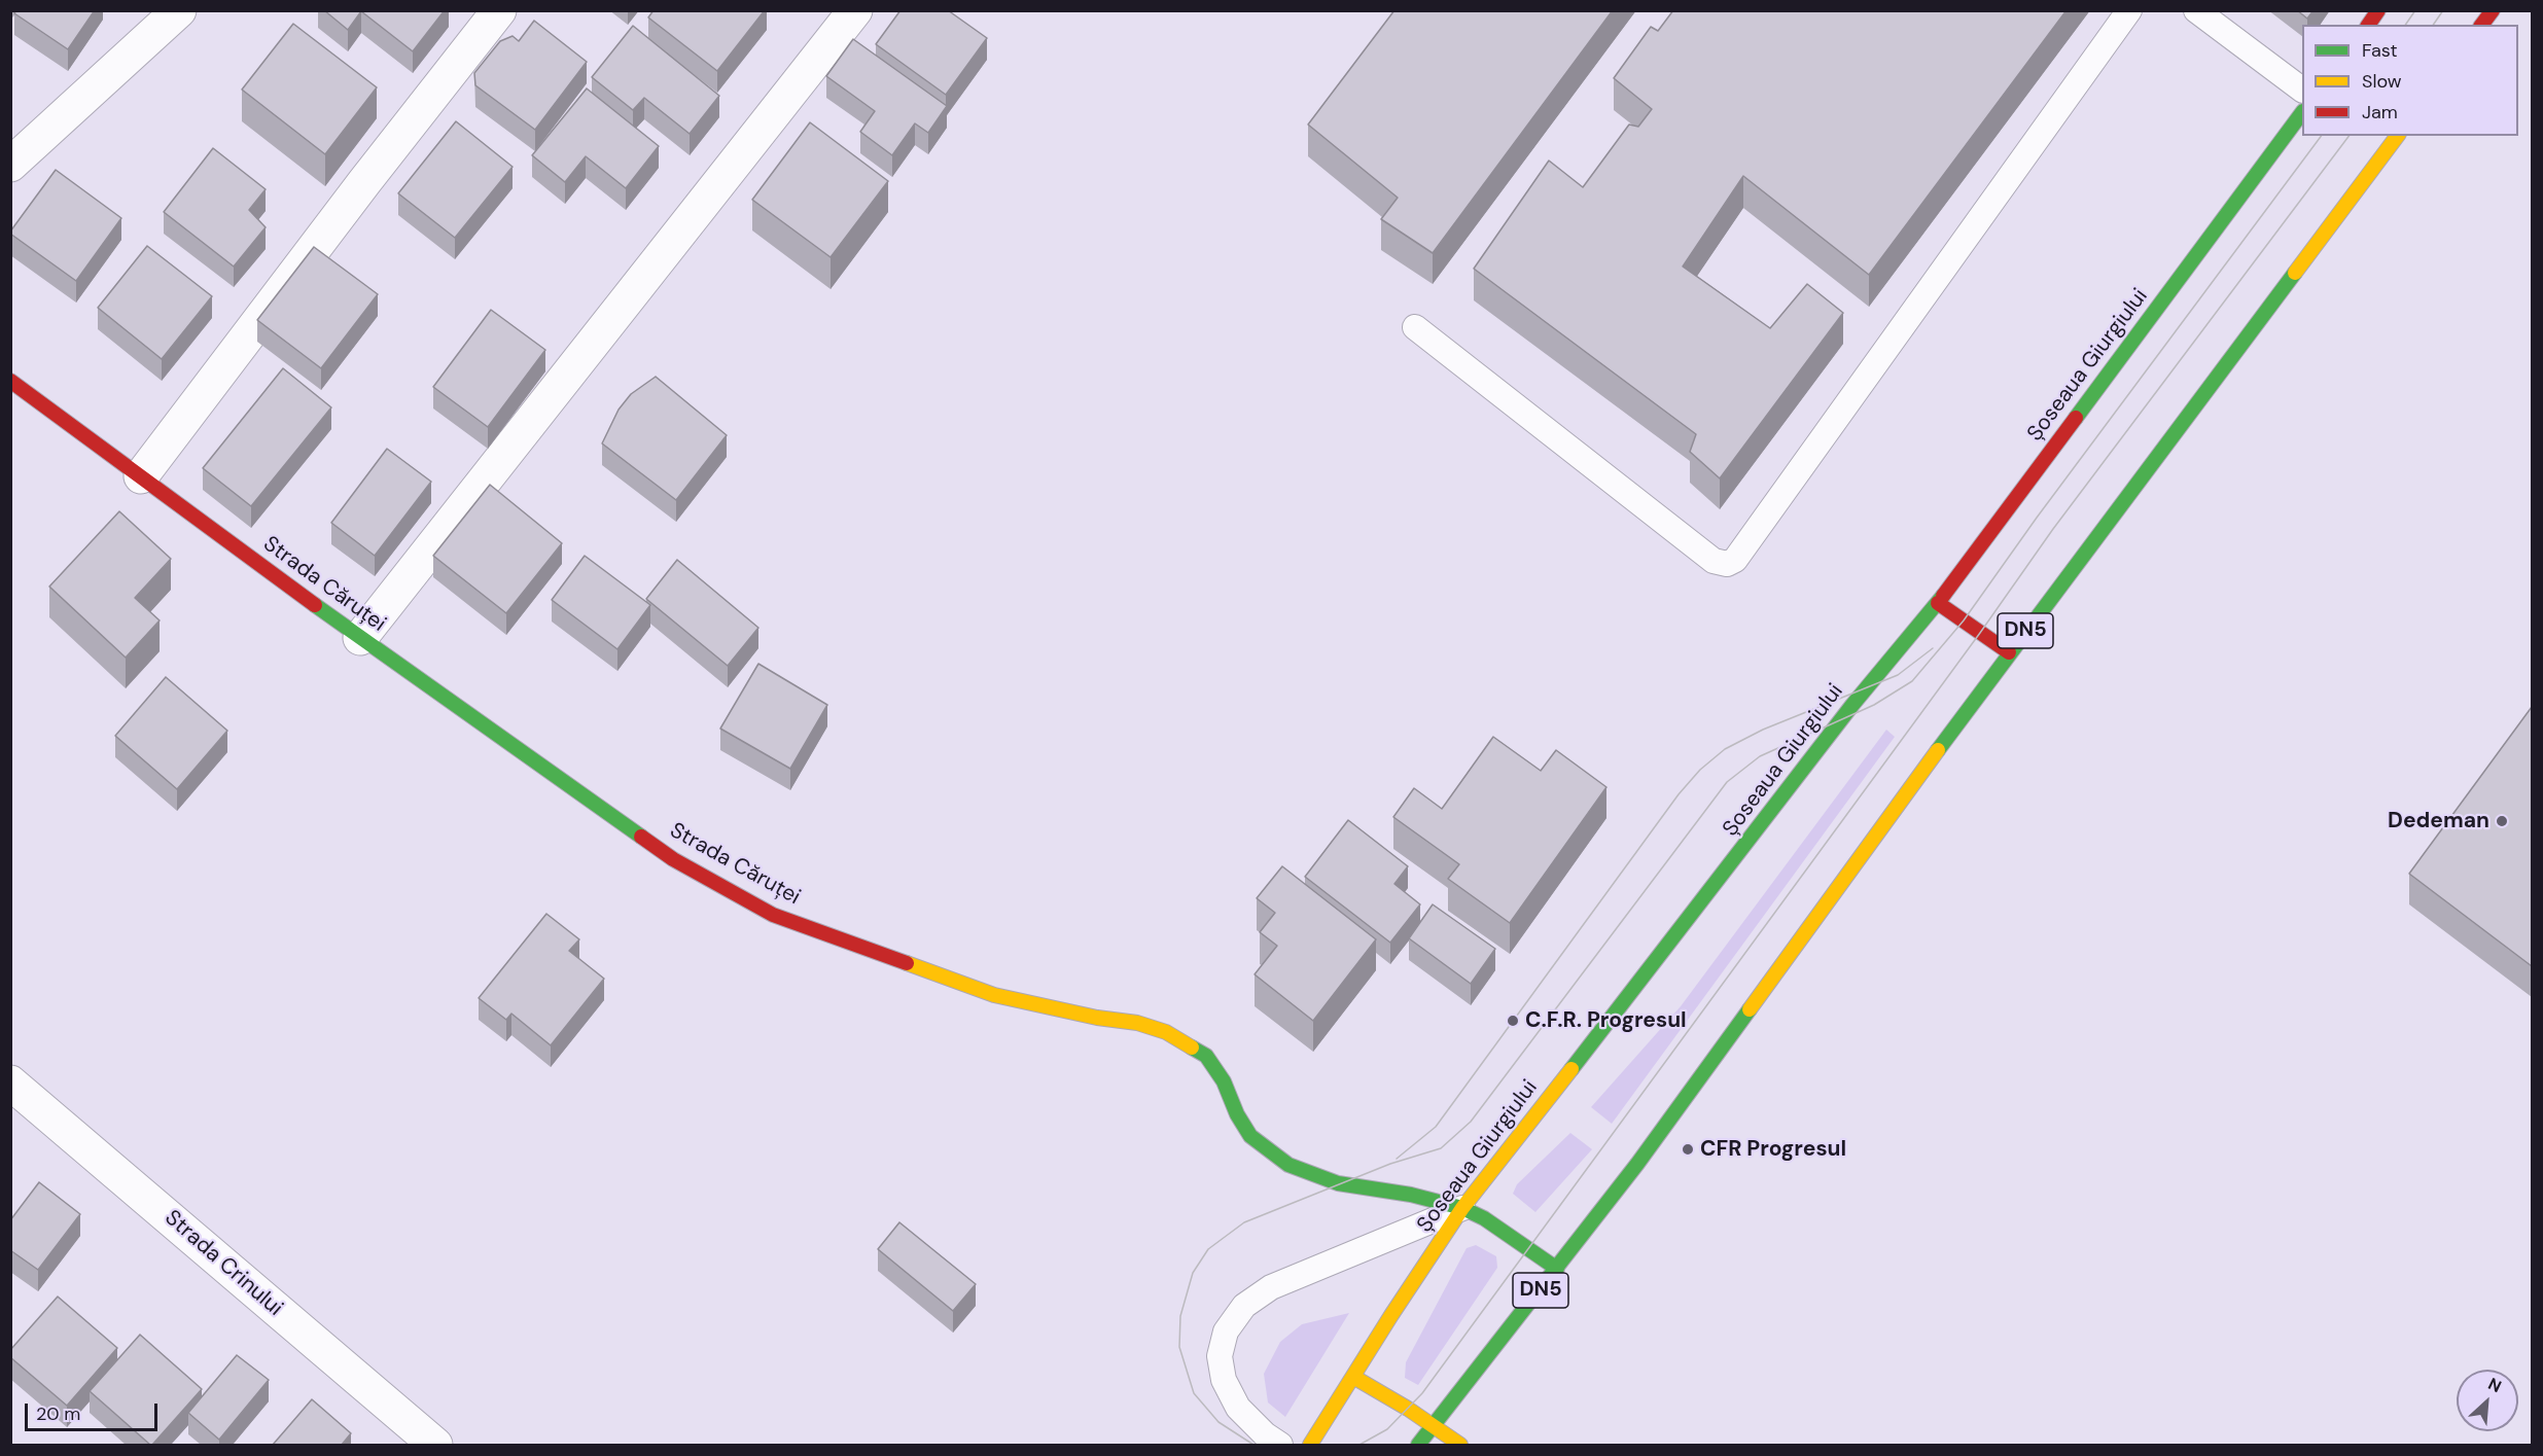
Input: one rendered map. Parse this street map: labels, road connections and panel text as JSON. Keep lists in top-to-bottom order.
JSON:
{
  "streets": {
    "main road": ["Șoseaua Giurgiului", "Strada Căruței", "DN5"],
    "street": ["Strada Crinului"]
  },
  "crossings": [
    ["Șoseaua Giurgiului", "Strada Căruței"],
    ["Strada Căruței", "DN5"]
  ],
  "places": ["Dedeman", "C.F.R. Progresul", "CFR Progresul"],
  "legend": ["Fast", "Slow", "Jam"],
  "scale_bar": "20 m",
  "north": "top right"
}
